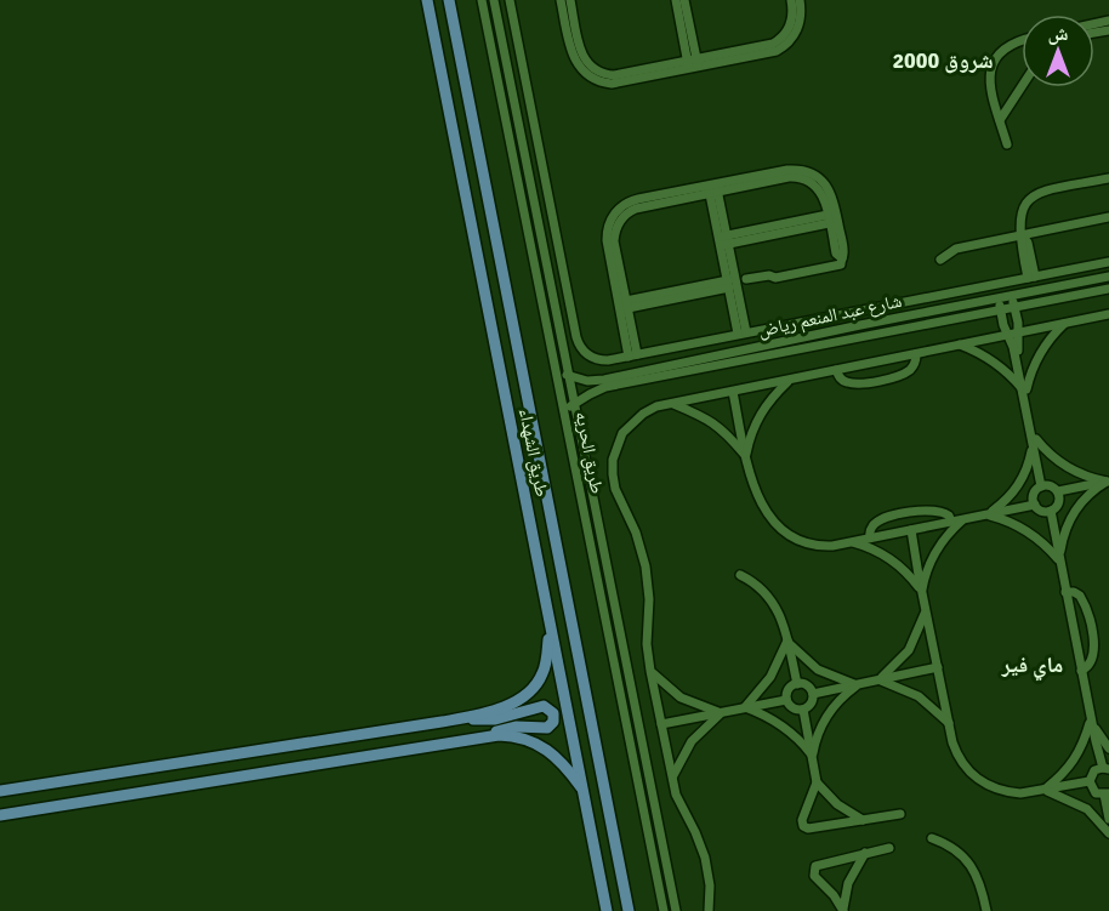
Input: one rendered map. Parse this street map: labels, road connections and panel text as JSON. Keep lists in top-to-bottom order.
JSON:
{
  "streets": {
    "main road": ["طريق الشهداء"],
    "street": ["شارع عبد المنعم رياض", "طريق الحريه"]
  },
  "crossings": [
    ["شارع عبد المنعم رياض", "طريق الحريه"]
  ],
  "districts": ["شروق 2000", "ماي فير"],
  "north": "top"
}
